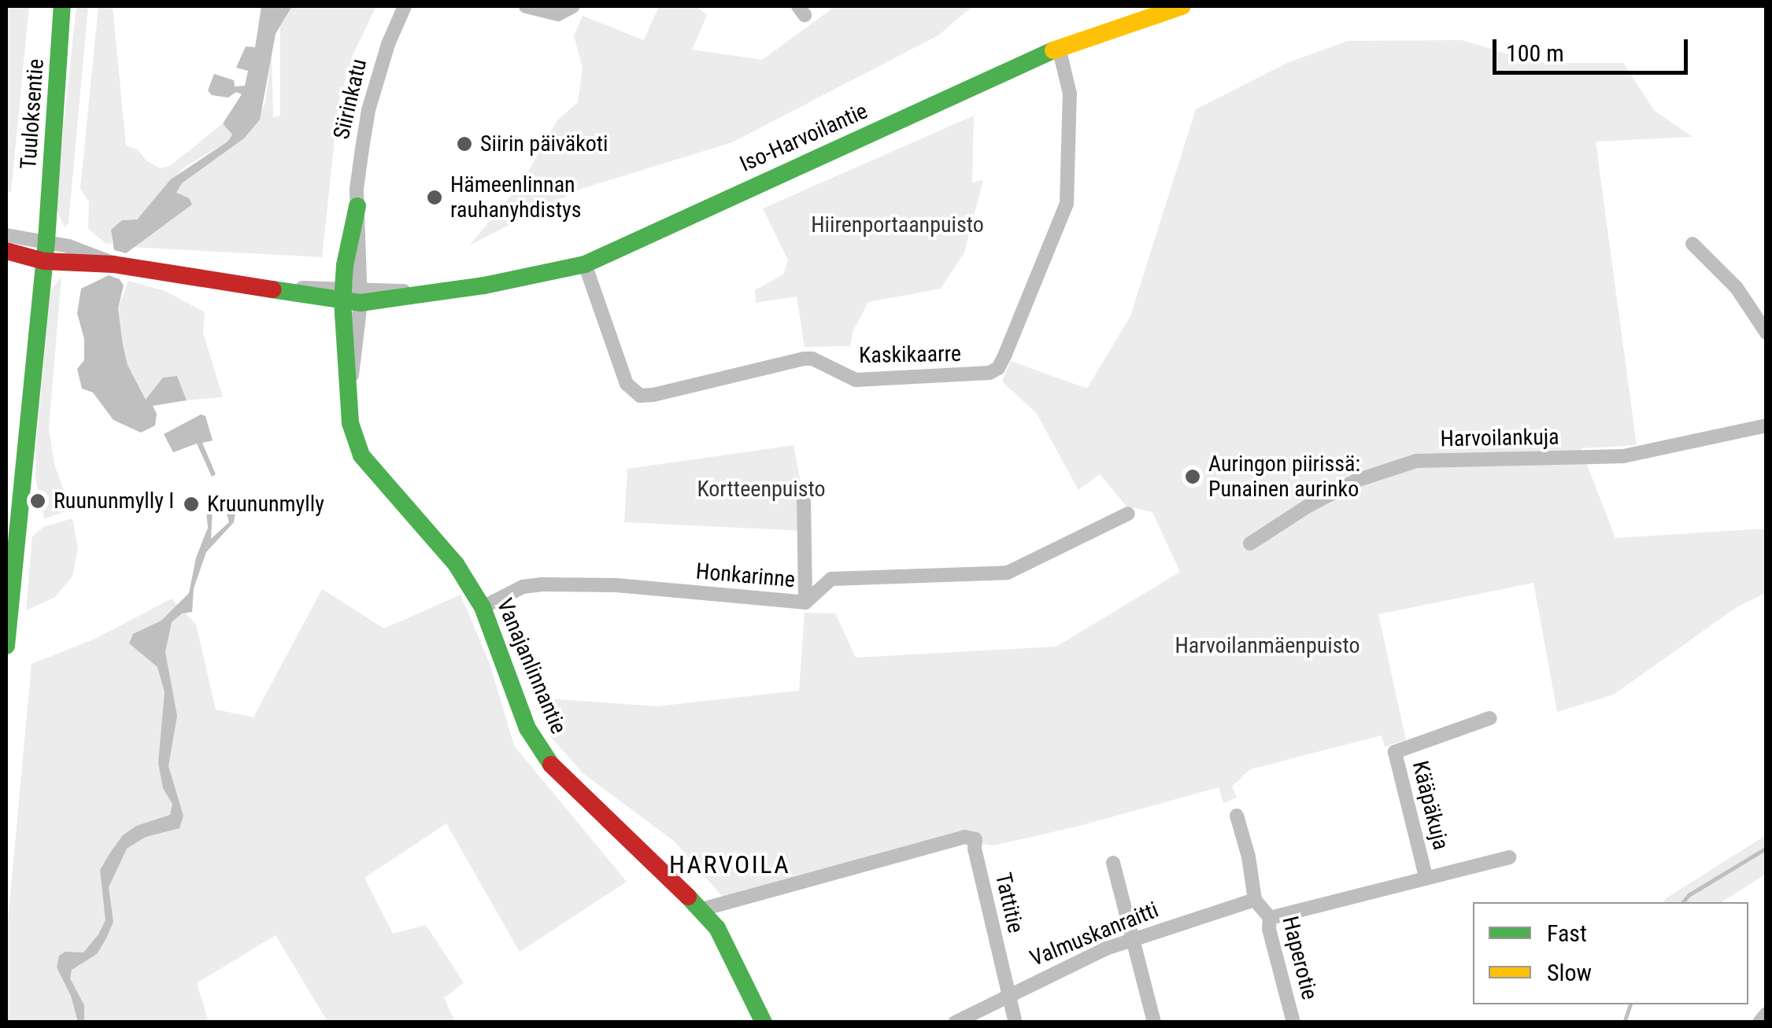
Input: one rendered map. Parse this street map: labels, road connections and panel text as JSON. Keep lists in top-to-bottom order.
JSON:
{
  "streets": {
    "main road": [
      "Siirinkatu",
      "Tuuloksentie",
      "Iso-Harvoilantie",
      "Vanajanlinnantie"
    ],
    "street": [
      "Kaskikaarre",
      "Harvoilankuja",
      "Honkarinne",
      "Kääpäkuja",
      "Tattitie",
      "Valmuskanraitti",
      "Haperotie"
    ]
  },
  "crossings": [
    ["Siirinkatu", "Iso-Harvoilantie"],
    ["Siirinkatu", "Vanajanlinnantie"],
    ["Tuuloksentie", "Iso-Harvoilantie"],
    ["Iso-Harvoilantie", "Kaskikaarre"],
    ["Iso-Harvoilantie", "Vanajanlinnantie"],
    ["Honkarinne", "Vanajanlinnantie"],
    ["Vanajanlinnantie", "Tattitie"],
    ["Tattitie", "Valmuskanraitti"],
    ["Valmuskanraitti", "Haperotie"]
  ],
  "districts": ["HARVOILA"],
  "parks": ["Hiirenportaanpuisto", "Kortteenpuisto", "Harvoilanmäenpuisto"],
  "places": [
    "Siirin päiväkoti",
    "Hämeenlinnan rauhanyhdistys",
    "Auringon piirissä: Punainen aurinko",
    "Ruununmylly I",
    "Kruununmylly"
  ],
  "legend": ["Fast", "Slow"],
  "scale_bar": "100 m"
}
